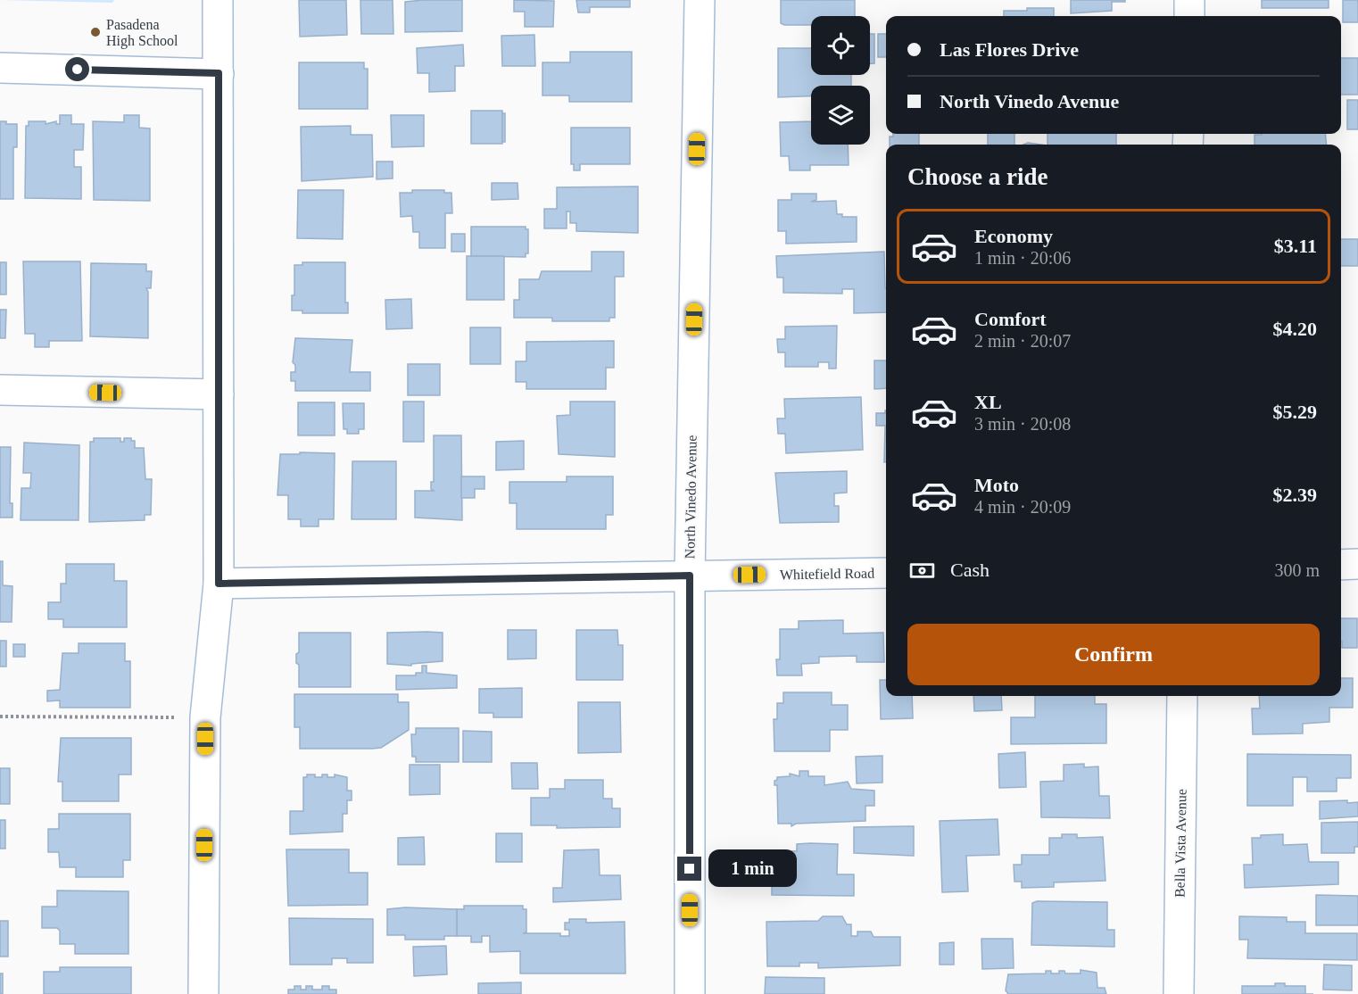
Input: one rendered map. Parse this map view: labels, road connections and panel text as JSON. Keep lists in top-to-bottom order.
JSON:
{
  "streets": {
    "street": ["North Vinedo Avenue", "Whitefield Road", "Bella Vista Avenue"]
  },
  "crossings": [
    ["North Vinedo Avenue", "Whitefield Road"]
  ],
  "places": ["Pasadena High School"],
  "page": {
    "banner": ["Las Flores Drive", "North Vinedo Avenue"],
    "heading": "Choose a ride",
    "list": [
      {
        "name": "Economy",
        "note": "1 min · 20:06",
        "value": "$3.11"
      },
      {
        "name": "Comfort",
        "note": "2 min · 20:07",
        "value": "$4.20"
      },
      {
        "name": "XL",
        "note": "3 min · 20:08",
        "value": "$5.29"
      },
      {
        "name": "Moto",
        "note": "4 min · 20:09",
        "value": "$2.39"
      }
    ],
    "pay": ["Cash", "300 m"],
    "buttons": "Confirm",
    "bubble": "1 min"
  }
}
